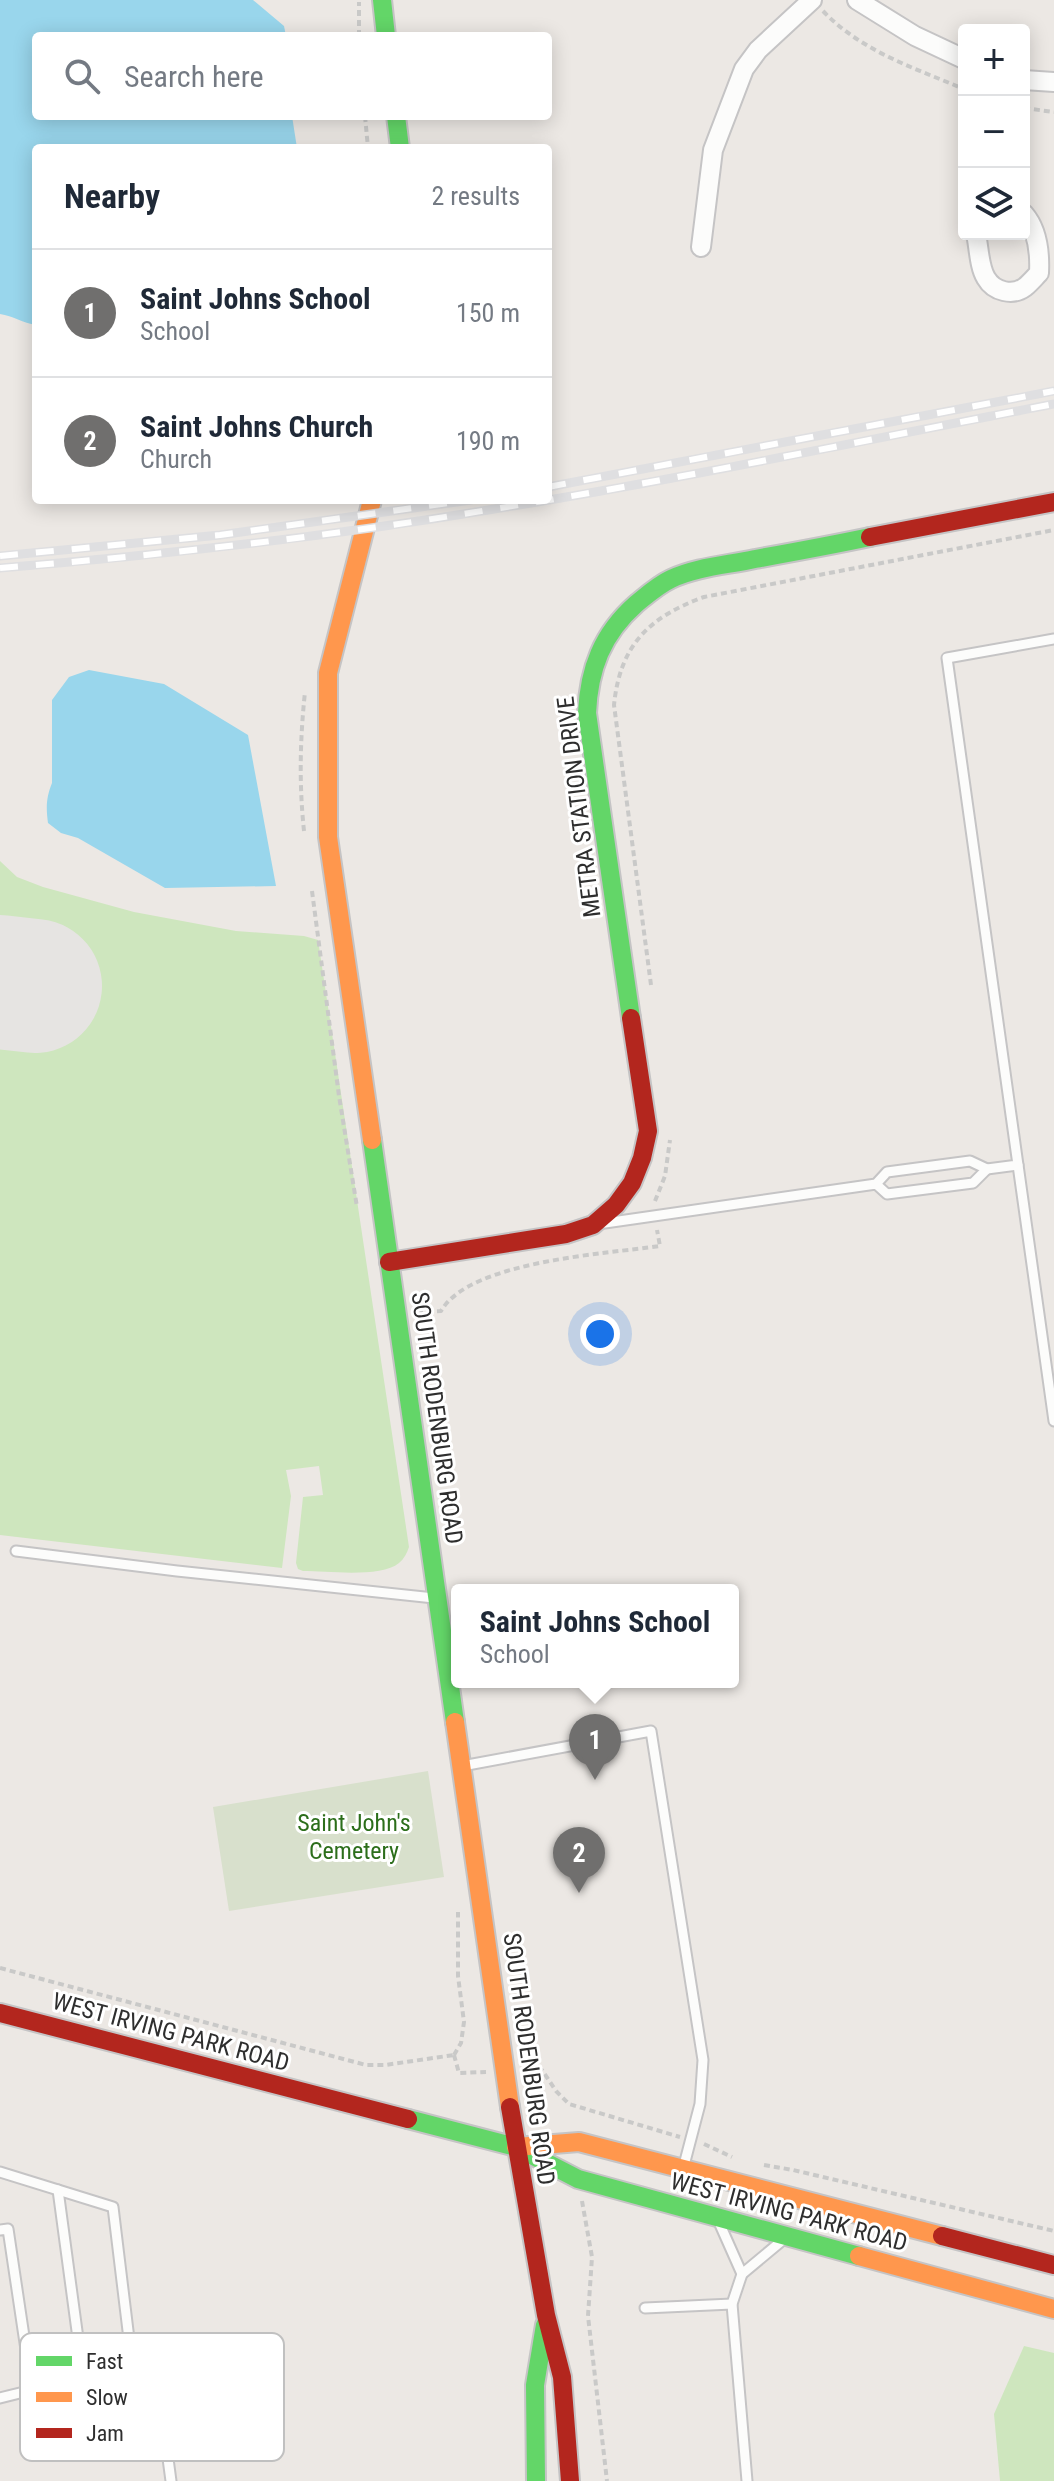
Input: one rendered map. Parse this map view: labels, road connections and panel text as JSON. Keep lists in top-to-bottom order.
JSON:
{
  "streets": {
    "street": ["METRA STATION DRIVE", "SOUTH RODENBURG ROAD", "WEST IRVING PARK ROAD"]
  },
  "crossings": [
    ["METRA STATION DRIVE", "SOUTH RODENBURG ROAD"],
    ["SOUTH RODENBURG ROAD", "WEST IRVING PARK ROAD"]
  ],
  "parks": ["Saint John's Cemetery"],
  "legend": ["Fast", "Slow", "Jam"],
  "page": {
    "map_buttons": ["+", "−"],
    "search": "Search here",
    "heading": ["Nearby", "2 results"],
    "list": [
      {
        "mark": "1",
        "name": "Saint Johns School",
        "note": "School",
        "value": "150 m"
      },
      {
        "mark": "2",
        "name": "Saint Johns Church",
        "note": "Church",
        "value": "190 m"
      }
    ],
    "popup": ["Saint Johns School", "School"],
    "pins": ["1", "2"]
  }
}
